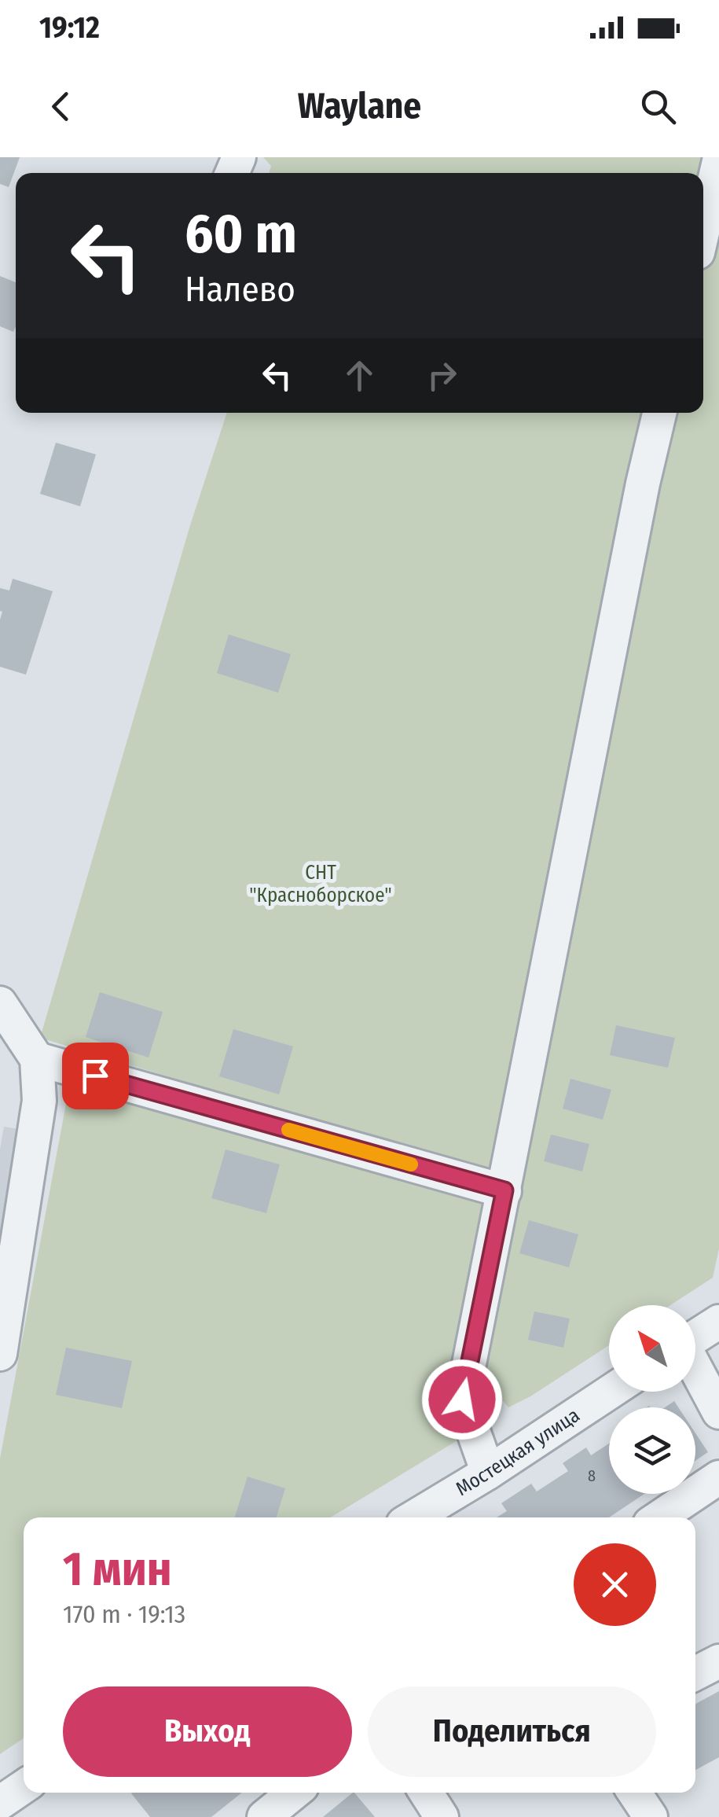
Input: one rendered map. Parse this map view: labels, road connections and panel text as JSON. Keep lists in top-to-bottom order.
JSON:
{
  "streets": {
    "street": ["Мостецкая улица"]
  },
  "parks": ["СНТ \"Красноборское\""],
  "house_numbers": ["8"],
  "north": "top left",
  "page": {
    "status": "19:12",
    "header": "Waylane",
    "turn": ["60 m", "Налево"],
    "heading": ["1 мин", "170 m · 19:13"],
    "buttons": ["Выход", "Поделиться"]
  }
}
